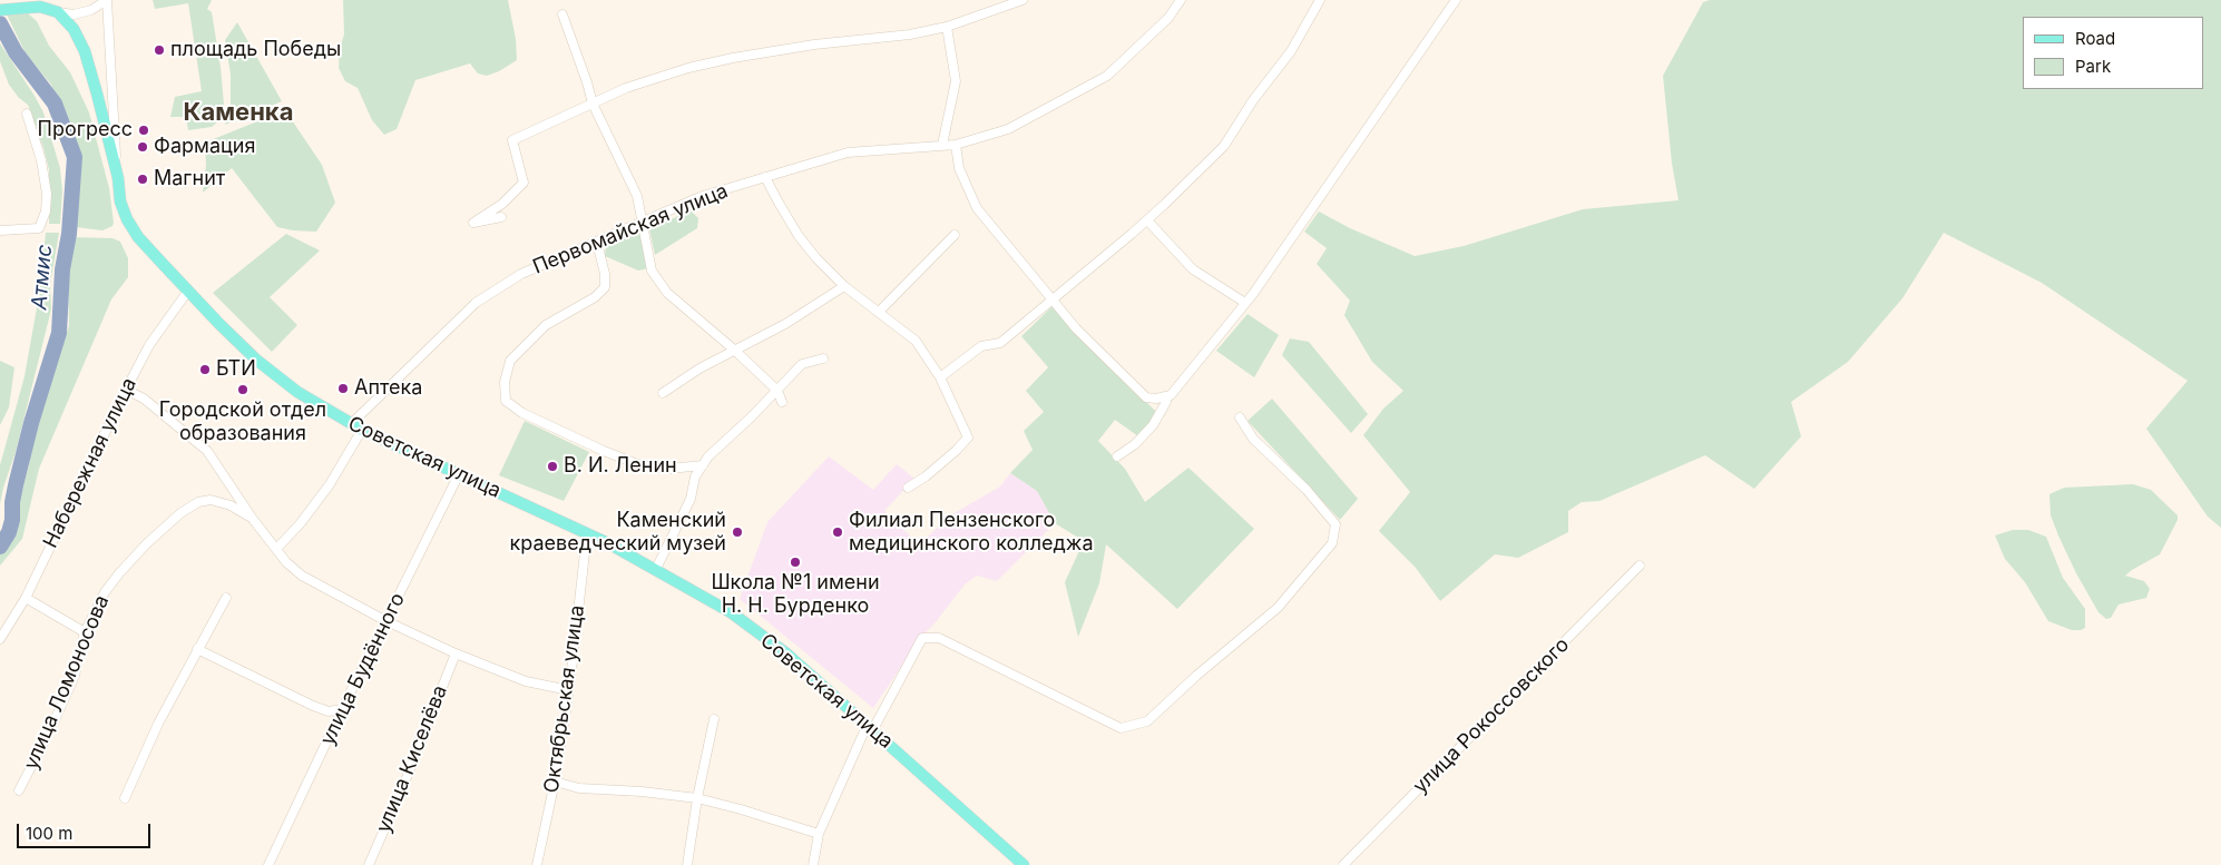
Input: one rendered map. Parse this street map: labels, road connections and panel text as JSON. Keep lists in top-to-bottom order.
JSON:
{
  "streets": {
    "main road": ["Советская улица"],
    "street": [
      "Первомайская улица",
      "Набережная улица",
      "улица Будённого",
      "улица Ломоносова",
      "Октябрьская улица",
      "улица Рокоссовского",
      "улица Киселёва"
    ]
  },
  "crossings": [
    ["Первомайская улица", "Советская улица"],
    ["Советская улица", "Набережная улица"],
    ["Советская улица", "улица Будённого"],
    ["Советская улица", "Октябрьская улица"]
  ],
  "districts": ["Каменка"],
  "water": ["Атмис"],
  "places": [
    "площадь Победы",
    "Прогресс",
    "Фармация",
    "Магнит",
    "БТИ",
    "Аптека",
    "Городской отдел образования",
    "В. И. Ленин",
    "Каменский краеведческий музей",
    "Филиал Пензенского медицинского колледжа",
    "Школа №1 имени Н. Н. Бурденко"
  ],
  "legend": ["Road", "Park"],
  "scale_bar": "100 m"
}
